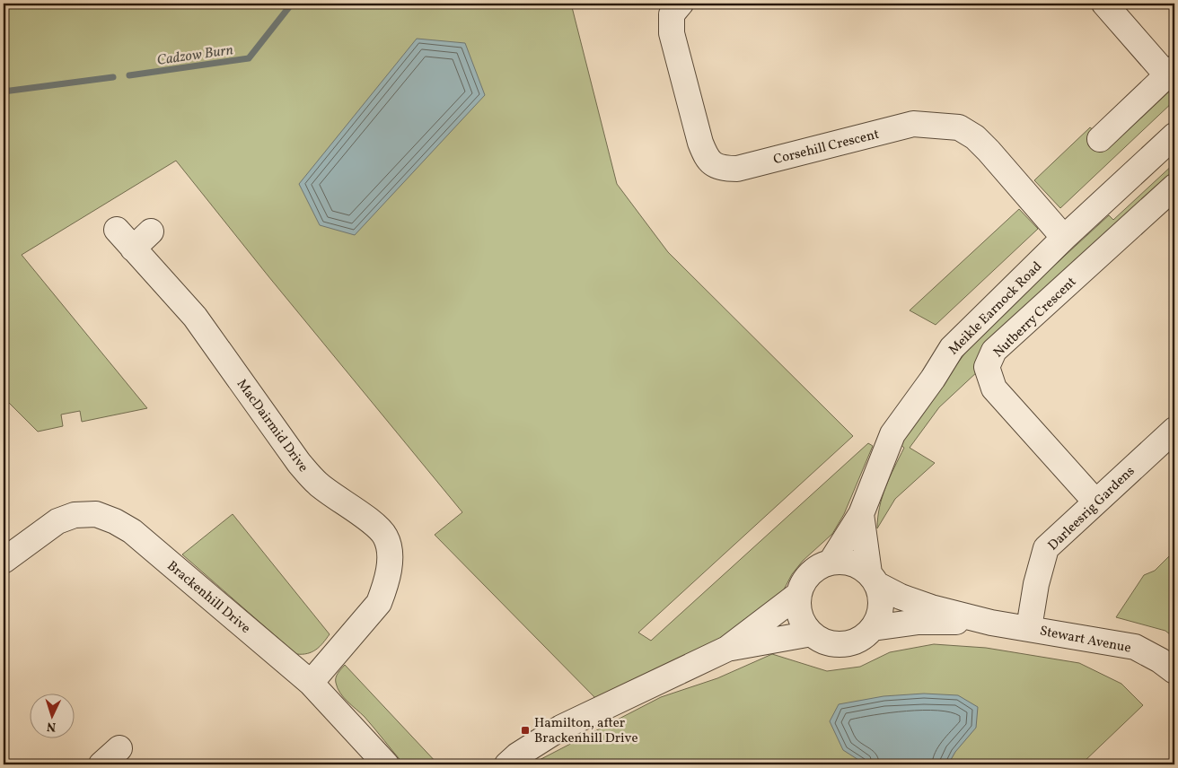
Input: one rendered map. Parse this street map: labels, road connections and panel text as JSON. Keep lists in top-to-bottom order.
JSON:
{
  "streets": {
    "street": [
      "Corsehill Crescent",
      "Meikle Earnock Road",
      "Nutberry Crescent",
      "MacDairmid Drive",
      "Darleesrig Gardens",
      "Brackenhill Drive",
      "Stewart Avenue"
    ]
  },
  "crossings": [
    ["Corsehill Crescent", "Meikle Earnock Road"],
    ["Meikle Earnock Road", "Stewart Avenue"],
    ["Nutberry Crescent", "Darleesrig Gardens"],
    ["MacDairmid Drive", "Brackenhill Drive"],
    ["Darleesrig Gardens", "Stewart Avenue"]
  ],
  "water": ["Cadzow Burn"],
  "places": {
    "transit": ["Hamilton, after Brackenhill Drive"]
  },
  "north": "bottom"
}
